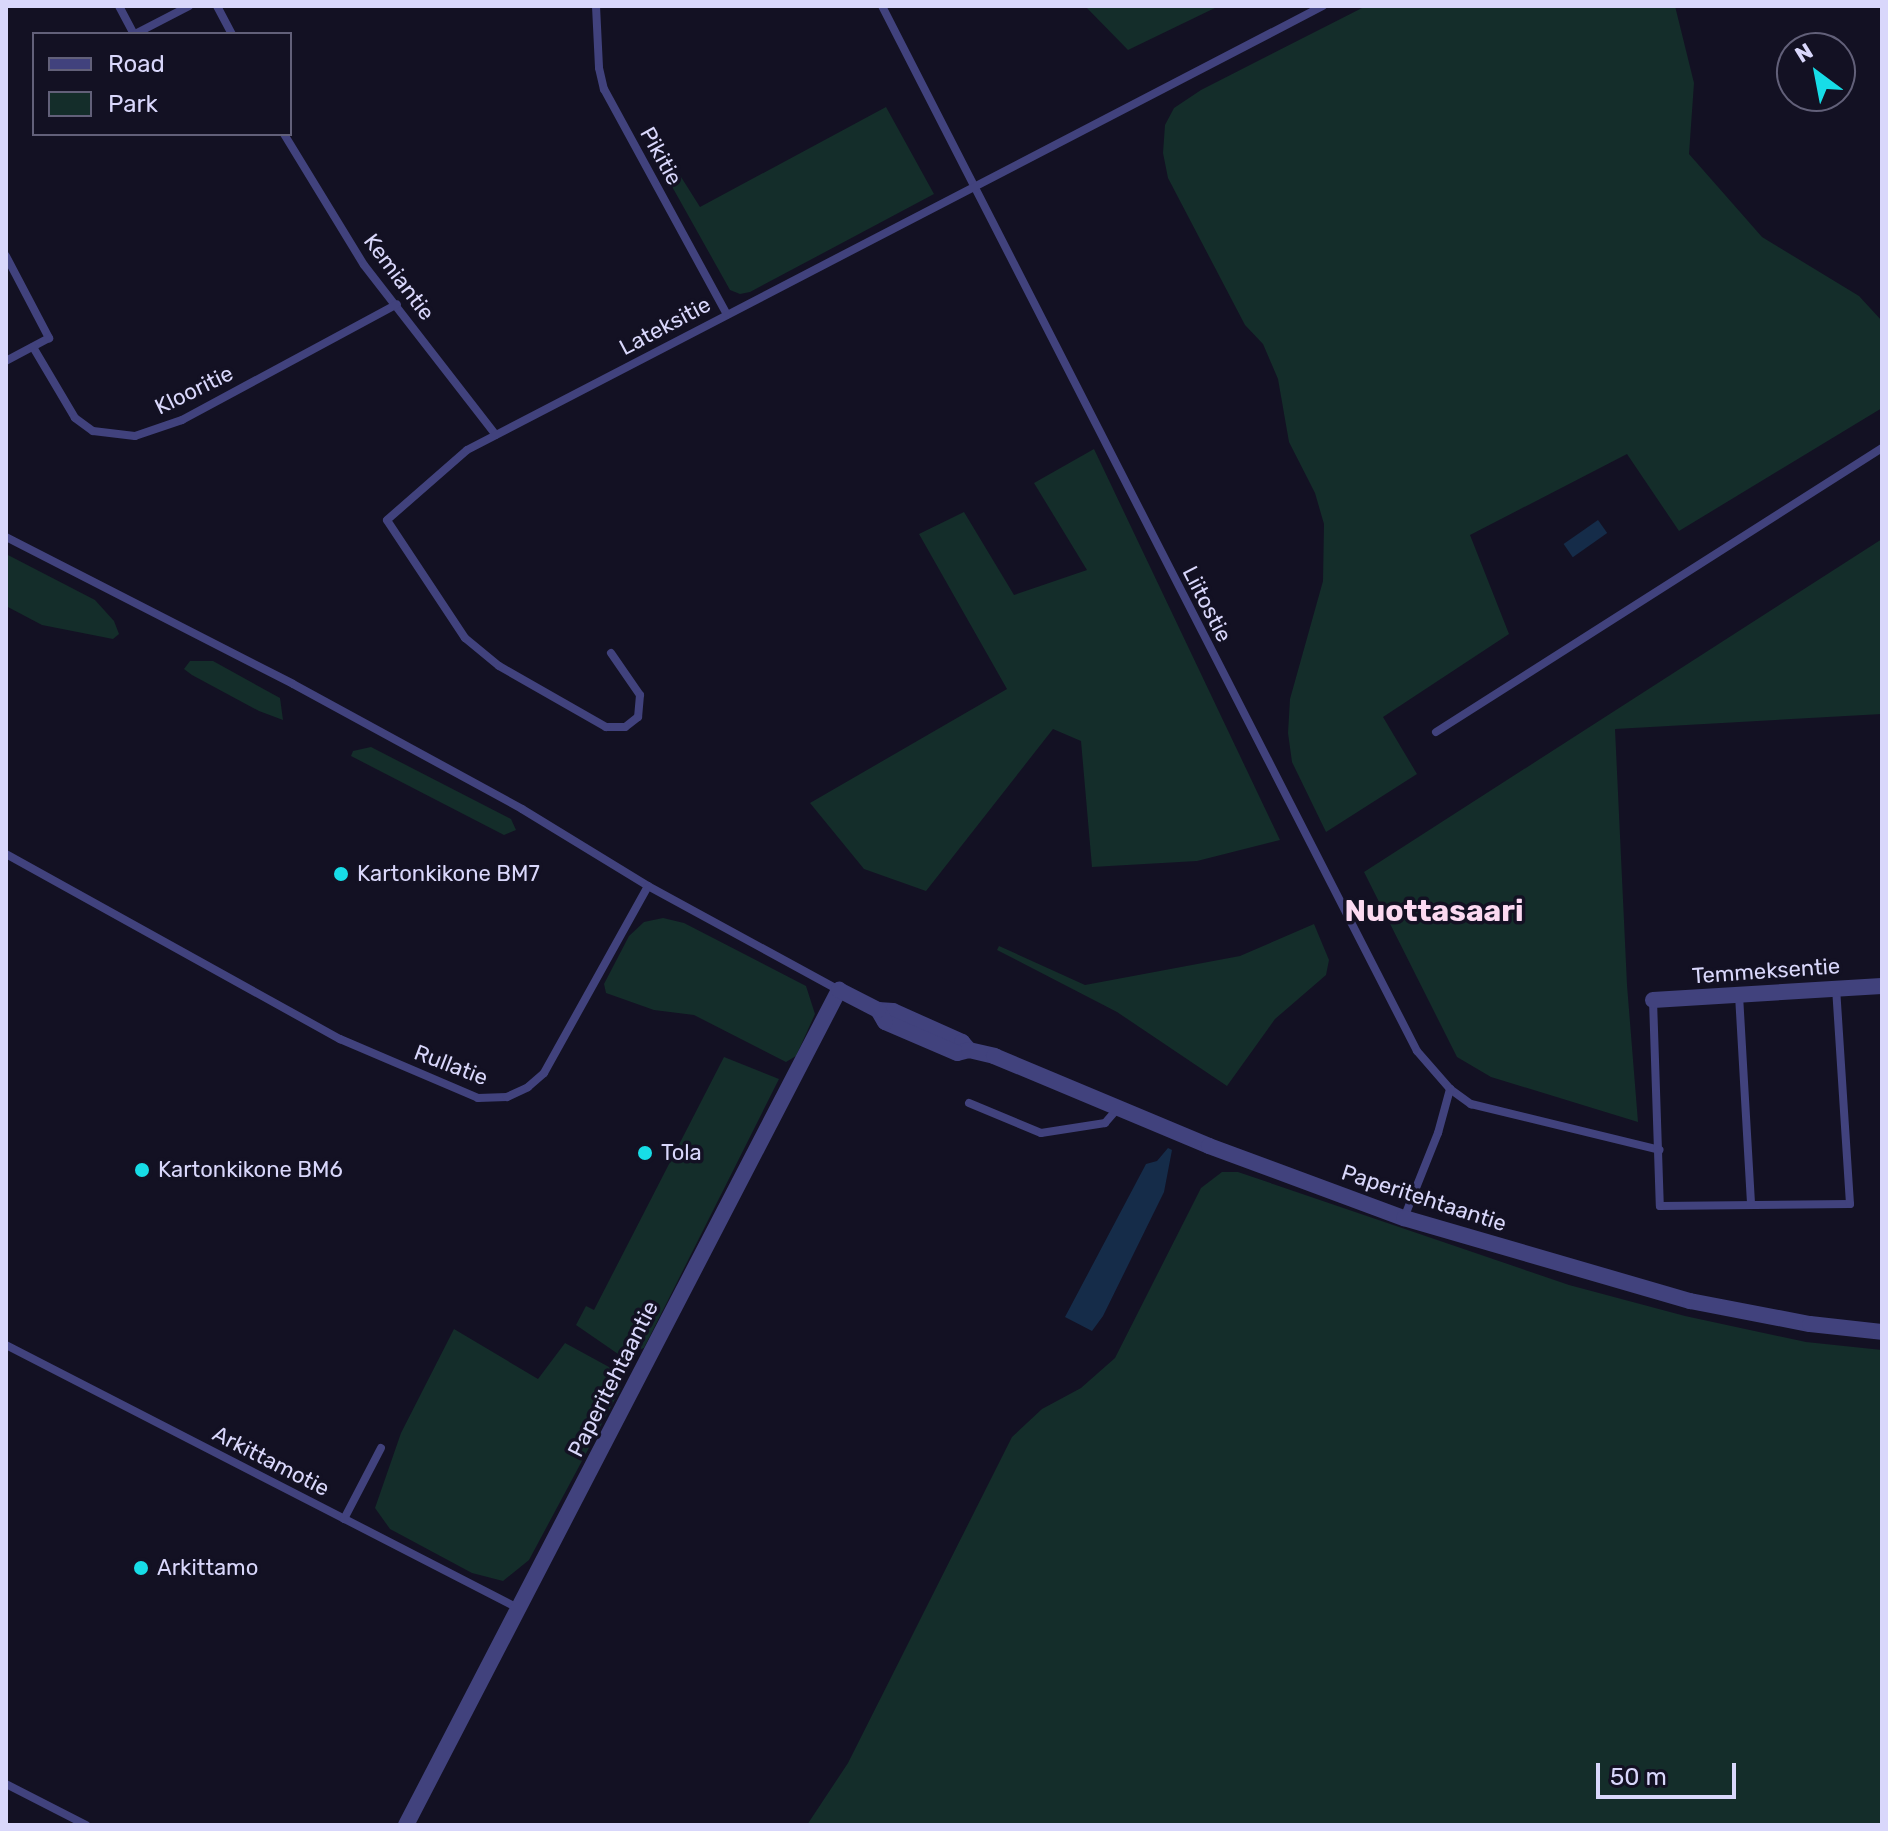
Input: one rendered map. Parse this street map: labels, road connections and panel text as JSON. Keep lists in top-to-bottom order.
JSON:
{
  "streets": {
    "street": ["Temmeksentie", "Paperitehtaantie"],
    "lane": [
      "Pikitie",
      "Kemiantie",
      "Lateksitie",
      "Klooritie",
      "Liitostie",
      "Rullatie",
      "Arkittamotie"
    ]
  },
  "crossings": [
    ["Pikitie", "Lateksitie"],
    ["Kemiantie", "Lateksitie"],
    ["Kemiantie", "Klooritie"],
    ["Lateksitie", "Liitostie"],
    ["Paperitehtaantie", "Arkittamotie"]
  ],
  "districts": ["Nuottasaari"],
  "places": [
    "Kartonkikone BM7",
    "Tola",
    "Kartonkikone BM6",
    "Arkittamo"
  ],
  "legend": ["Road", "Park"],
  "scale_bar": "50 m",
  "north": "top left"
}
